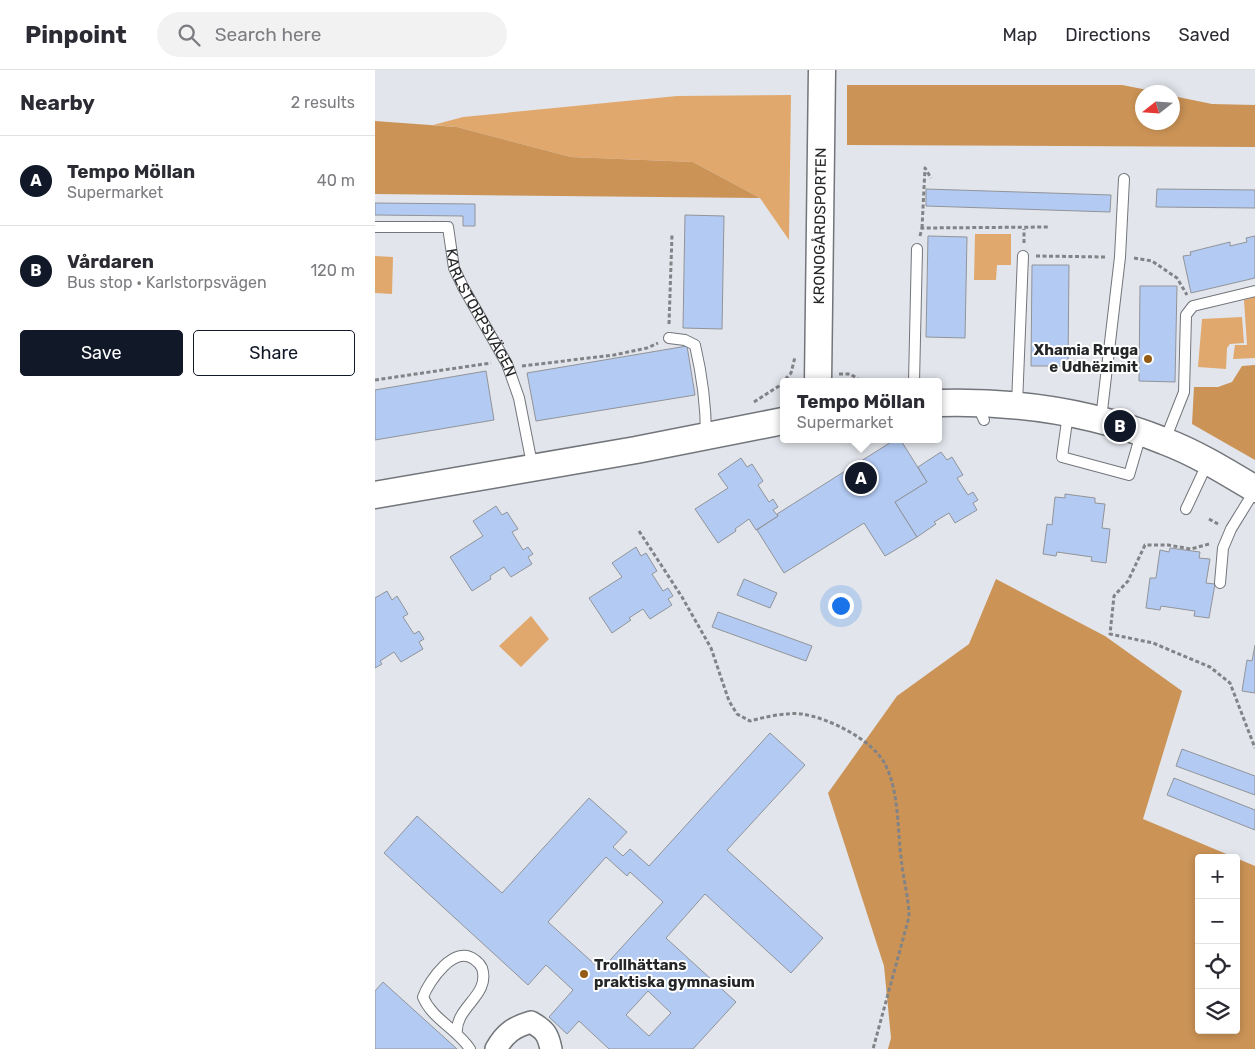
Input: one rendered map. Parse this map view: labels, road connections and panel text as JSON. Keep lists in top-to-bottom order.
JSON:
{
  "streets": {
    "street": ["KRONOGÅRDSPORTEN"],
    "lane": ["KARLSTORPSVÄGEN"]
  },
  "places": ["Xhamia Rruga e Udhëzimit", "Trollhättans praktiska gymnasium"],
  "north": "left",
  "page": {
    "header": "Pinpoint",
    "search": "Search here",
    "nav": ["Map", "Directions", "Saved"],
    "heading": ["Nearby", "2 results"],
    "list": [
      {
        "mark": "A",
        "name": "Tempo Möllan",
        "note": "Supermarket",
        "value": "40 m"
      },
      {
        "mark": "B",
        "name": "Vårdaren",
        "note": "Bus stop · Karlstorpsvägen",
        "value": "120 m"
      }
    ],
    "buttons": ["Save", "Share"],
    "popup": ["Tempo Möllan", "Supermarket"],
    "pins": ["B", "A"],
    "map_buttons": ["+", "−"]
  }
}
